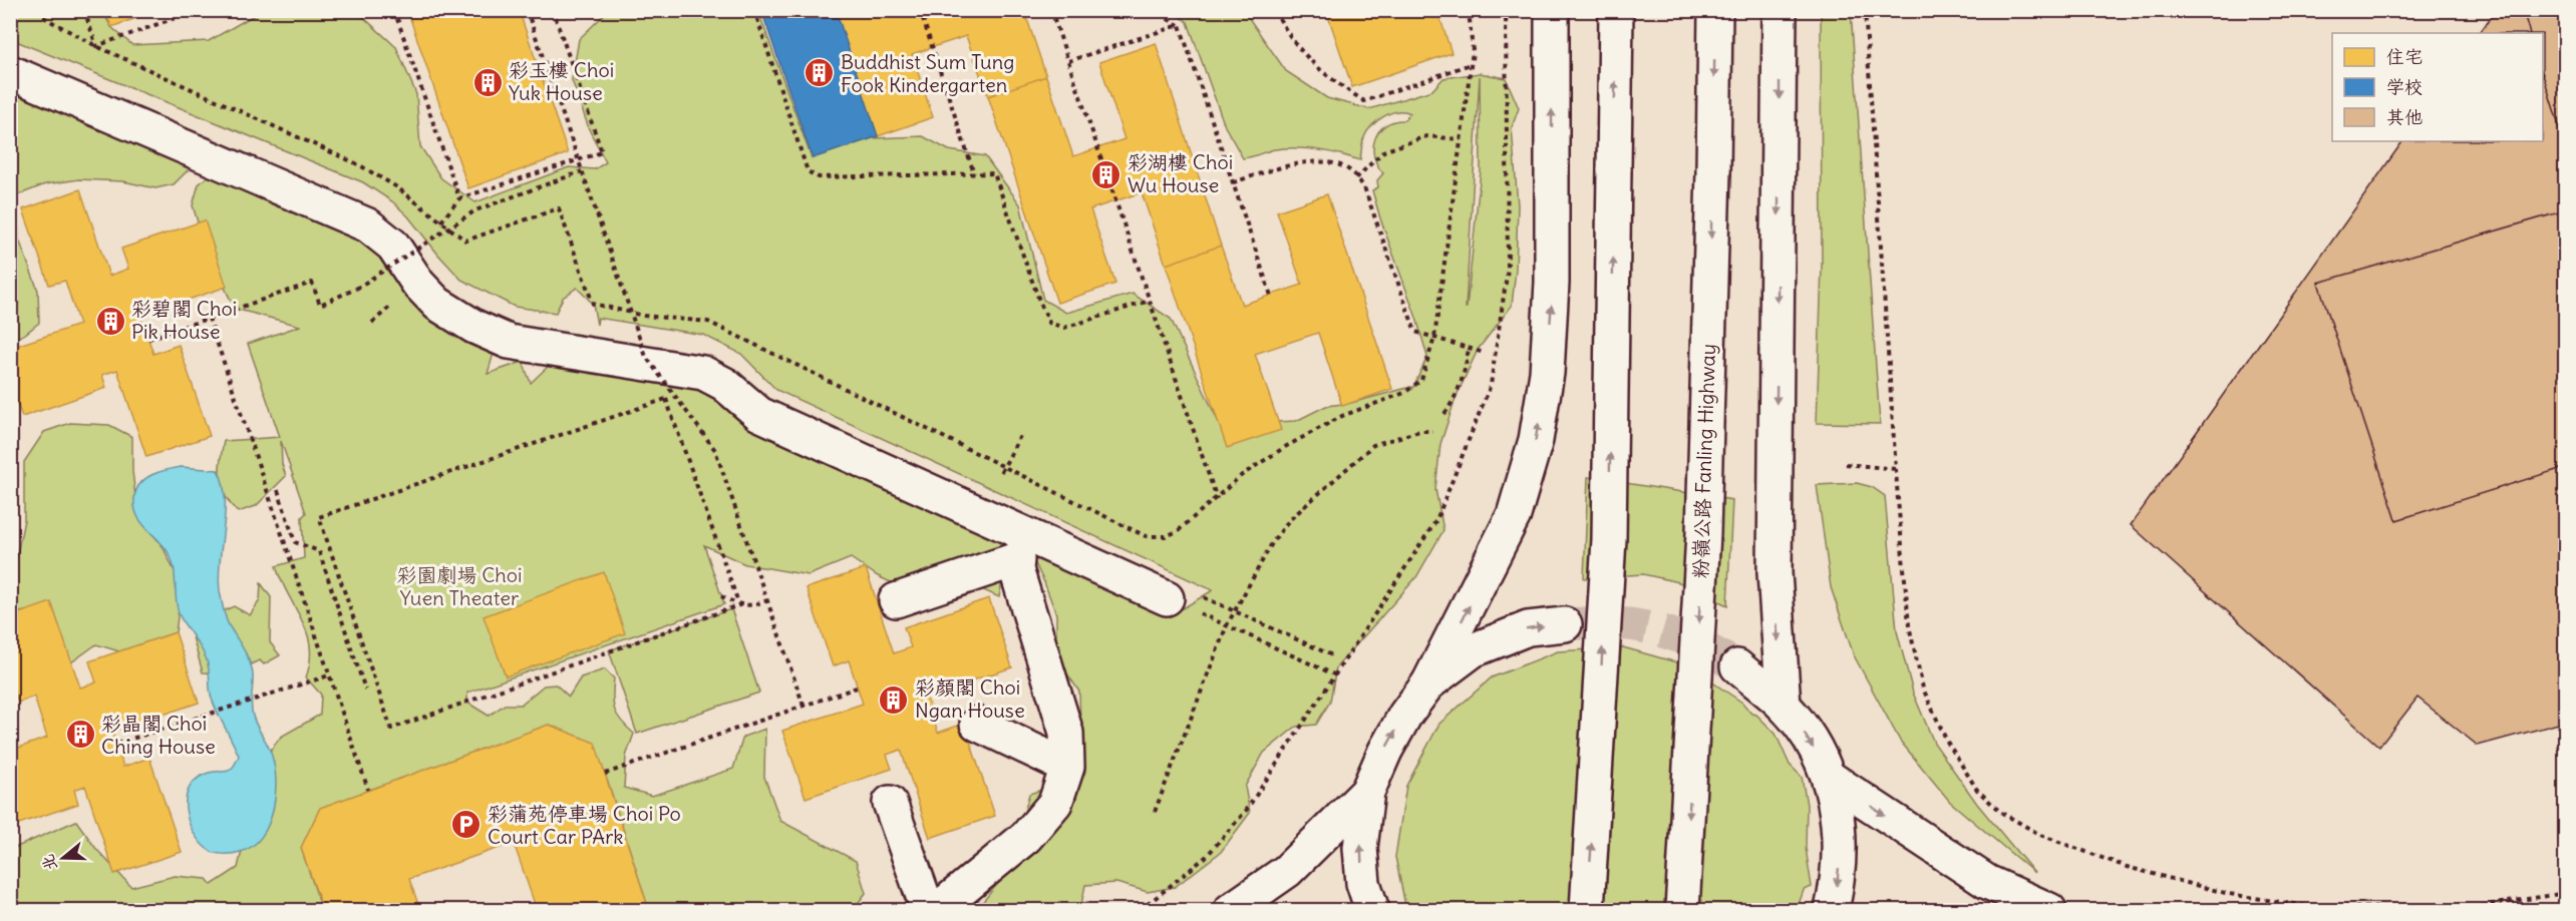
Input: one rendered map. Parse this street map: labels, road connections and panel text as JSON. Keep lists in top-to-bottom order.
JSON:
{
  "streets": {
    "main road": ["粉嶺公路 Fanling Highway"]
  },
  "parks": ["彩園劇場 Choi Yuen Theater"],
  "places": {
    "building": [
      "Buddhist Sum Tung Fook Kindergarten",
      "彩玉樓 Choi Yuk House",
      "彩湖樓 Choi Wu House",
      "彩碧閣 Choi Pik House",
      "彩顏閣 Choi Ngan House",
      "彩晶閣 Choi Ching House"
    ],
    "parking": ["彩蒲苑停車場 Choi Po Court Car PArk"]
  },
  "legend": ["住宅", "学校", "其他"],
  "north": "left"
}
